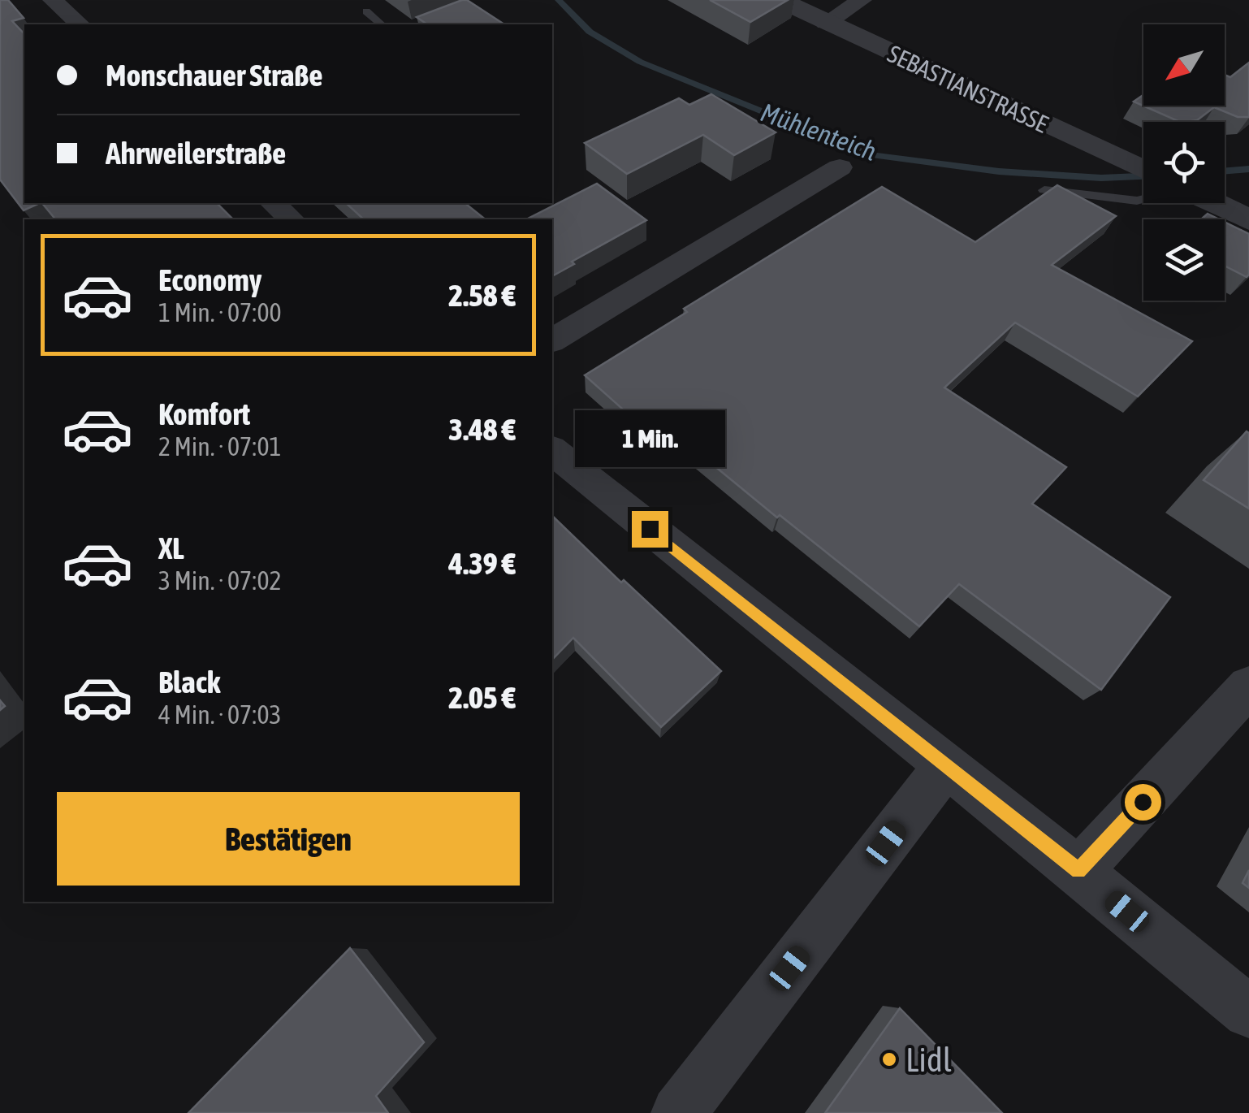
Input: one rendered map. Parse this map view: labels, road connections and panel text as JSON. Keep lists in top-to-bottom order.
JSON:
{
  "streets": {
    "street": ["SEBASTIANSTRASSE"]
  },
  "water": ["Mühlenteich"],
  "places": ["Lidl"],
  "north": "bottom left",
  "page": {
    "banner": ["Monschauer Straße", "Ahrweilerstraße"],
    "list": [
      {
        "name": "Economy",
        "note": "1 Min. · 07:00",
        "value": "2.58 €"
      },
      {
        "name": "Komfort",
        "note": "2 Min. · 07:01",
        "value": "3.48 €"
      },
      {
        "name": "XL",
        "note": "3 Min. · 07:02",
        "value": "4.39 €"
      },
      {
        "name": "Black",
        "note": "4 Min. · 07:03",
        "value": "2.05 €"
      }
    ],
    "bubble": "1 Min.",
    "buttons": "Bestätigen"
  }
}
